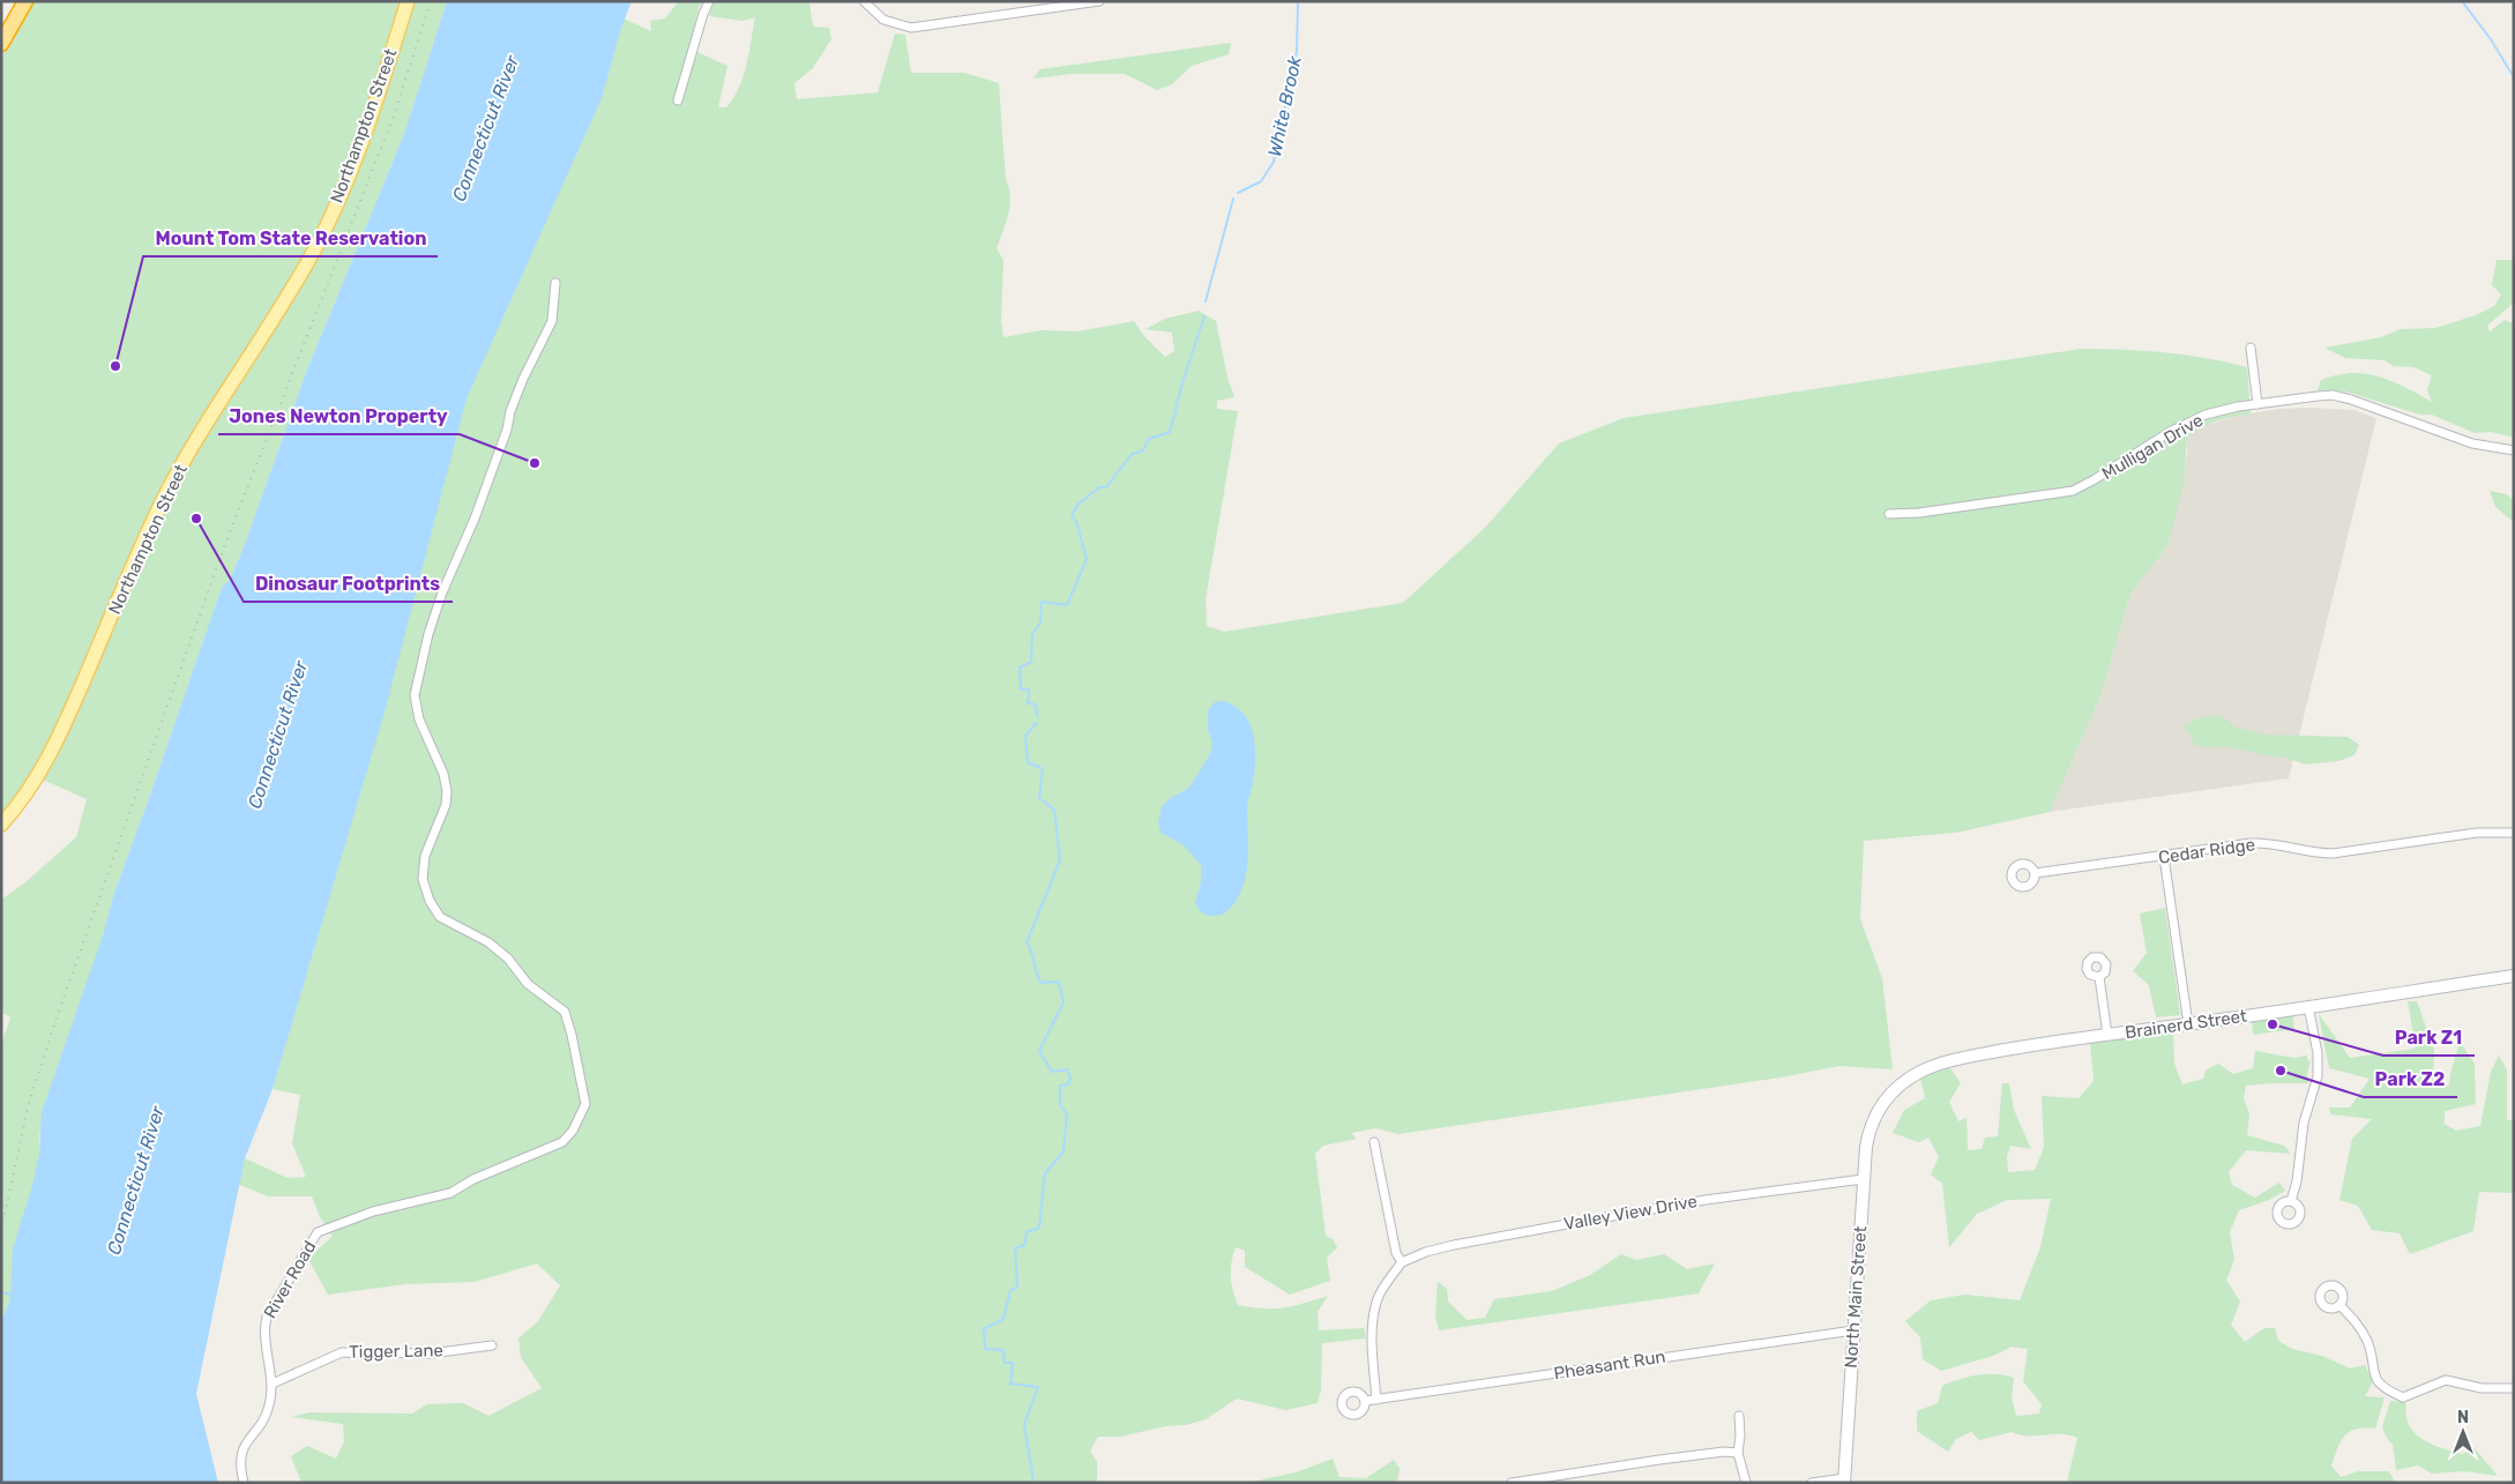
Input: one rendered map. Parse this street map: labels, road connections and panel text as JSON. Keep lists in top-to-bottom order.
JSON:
{
  "streets": {
    "main road": ["Northampton Street"],
    "street": [
      "Mulligan Drive",
      "Cedar Ridge",
      "Brainerd Street",
      "Valley View Drive",
      "River Road",
      "North Main Street",
      "Tigger Lane",
      "Pheasant Run"
    ]
  },
  "crossings": [
    ["Brainerd Street", "North Main Street"],
    ["Valley View Drive", "North Main Street"],
    ["River Road", "Tigger Lane"],
    ["North Main Street", "Pheasant Run"]
  ],
  "water": ["White Brook", "Connecticut River"],
  "places": [
    "Mount Tom State Reservation",
    "Jones Newton Property",
    "Dinosaur Footprints",
    "Park Z1",
    "Park Z2"
  ],
  "north": "top"
}
